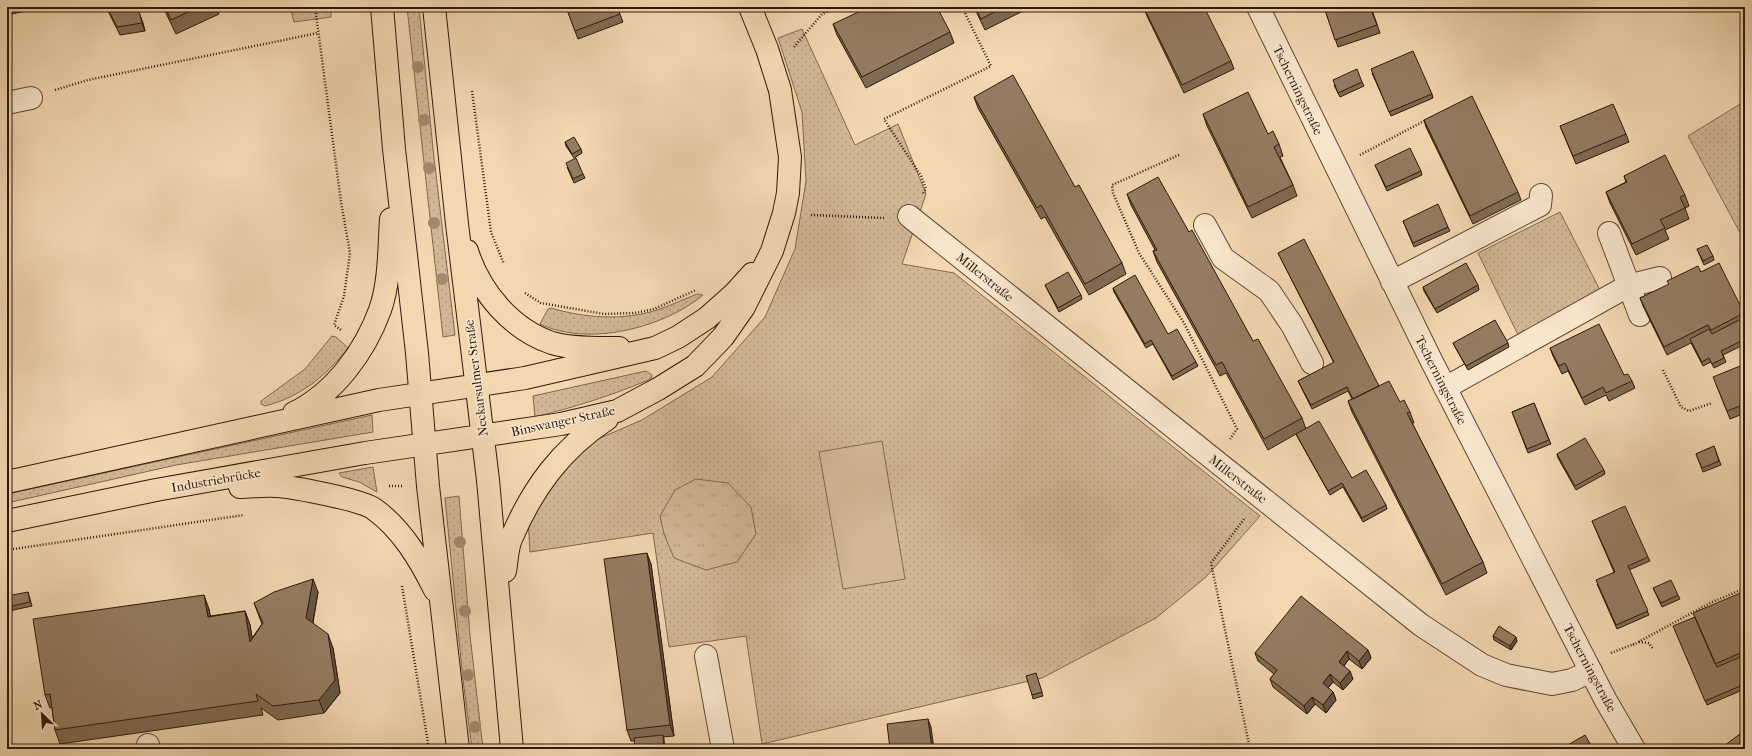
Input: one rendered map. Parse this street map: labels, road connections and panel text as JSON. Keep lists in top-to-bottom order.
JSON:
{
  "streets": {
    "main road": ["Neckarsulmer Straße", "Binswanger Straße", "Industriebrücke"],
    "street": ["Tscherningstraße", "Millerstraße"]
  },
  "crossings": [
    ["Tscherningstraße", "Millerstraße"],
    ["Neckarsulmer Straße", "Binswanger Straße"],
    ["Binswanger Straße", "Industriebrücke"]
  ],
  "north": "top left"
}
